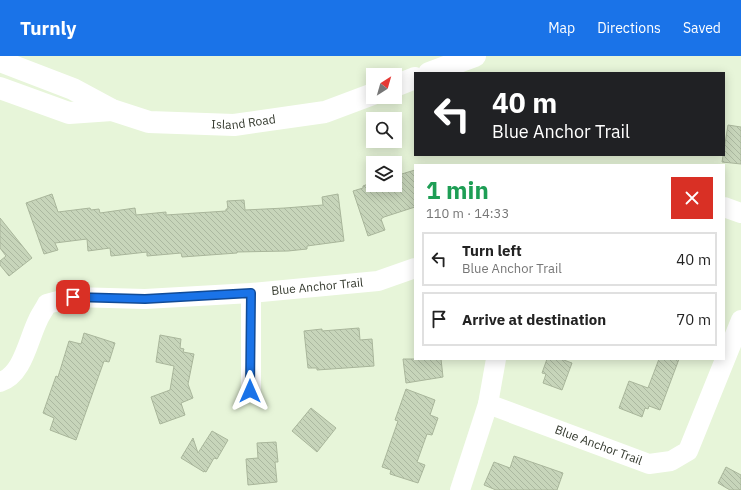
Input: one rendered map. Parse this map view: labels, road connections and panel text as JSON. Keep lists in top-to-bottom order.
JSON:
{
  "streets": {
    "street": ["Island Road", "Blue Anchor Trail"]
  },
  "north": "top right",
  "page": {
    "header": "Turnly",
    "nav": ["Map", "Directions", "Saved"],
    "turn": ["40 m", "Blue Anchor Trail"],
    "heading": ["1 min", "110 m · 14:33"],
    "list": [
      {
        "name": "Turn left",
        "note": "Blue Anchor Trail",
        "value": "40 m"
      },
      {
        "name": "Arrive at destination",
        "value": "70 m"
      }
    ]
  }
}
